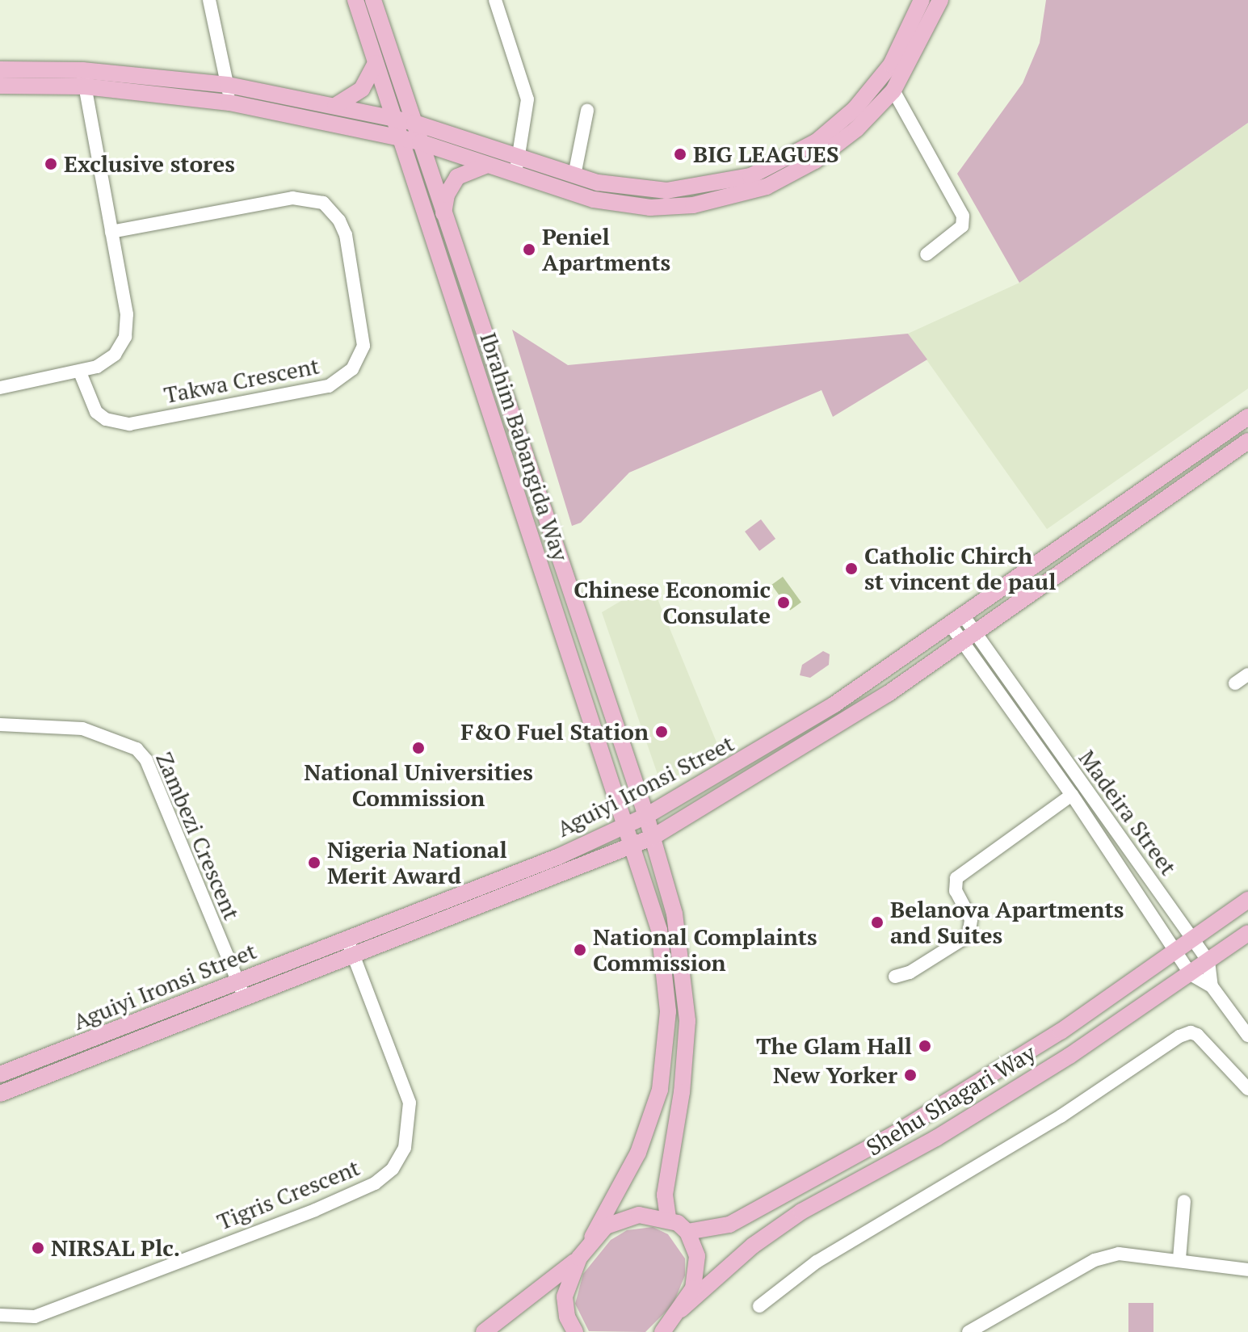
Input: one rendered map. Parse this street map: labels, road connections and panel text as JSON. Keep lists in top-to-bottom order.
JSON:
{
  "streets": {
    "main road": ["Ibrahim Babangida Way", "Aguiyi Ironsi Street", "Shehu Shagari Way"],
    "street": [
      "Takwa Crescent",
      "Madeira Street",
      "Zambezi Crescent",
      "Tigris Crescent"
    ]
  },
  "crossings": [
    ["Ibrahim Babangida Way", "Aguiyi Ironsi Street"],
    ["Aguiyi Ironsi Street", "Madeira Street"],
    ["Aguiyi Ironsi Street", "Zambezi Crescent"],
    ["Aguiyi Ironsi Street", "Tigris Crescent"],
    ["Madeira Street", "Shehu Shagari Way"]
  ],
  "places": [
    "BIG LEAGUES",
    "Exclusive stores",
    "Peniel Apartments",
    "Catholic Chirch st vincent de paul",
    "Chinese Economic Consulate",
    "F&O Fuel Station",
    "National Universities Commission",
    "Nigeria National Merit Award",
    "Belanova Apartments and Suites",
    "National Complaints Commission",
    "The Glam Hall",
    "New Yorker",
    "NIRSAL Plc."
  ]
}
